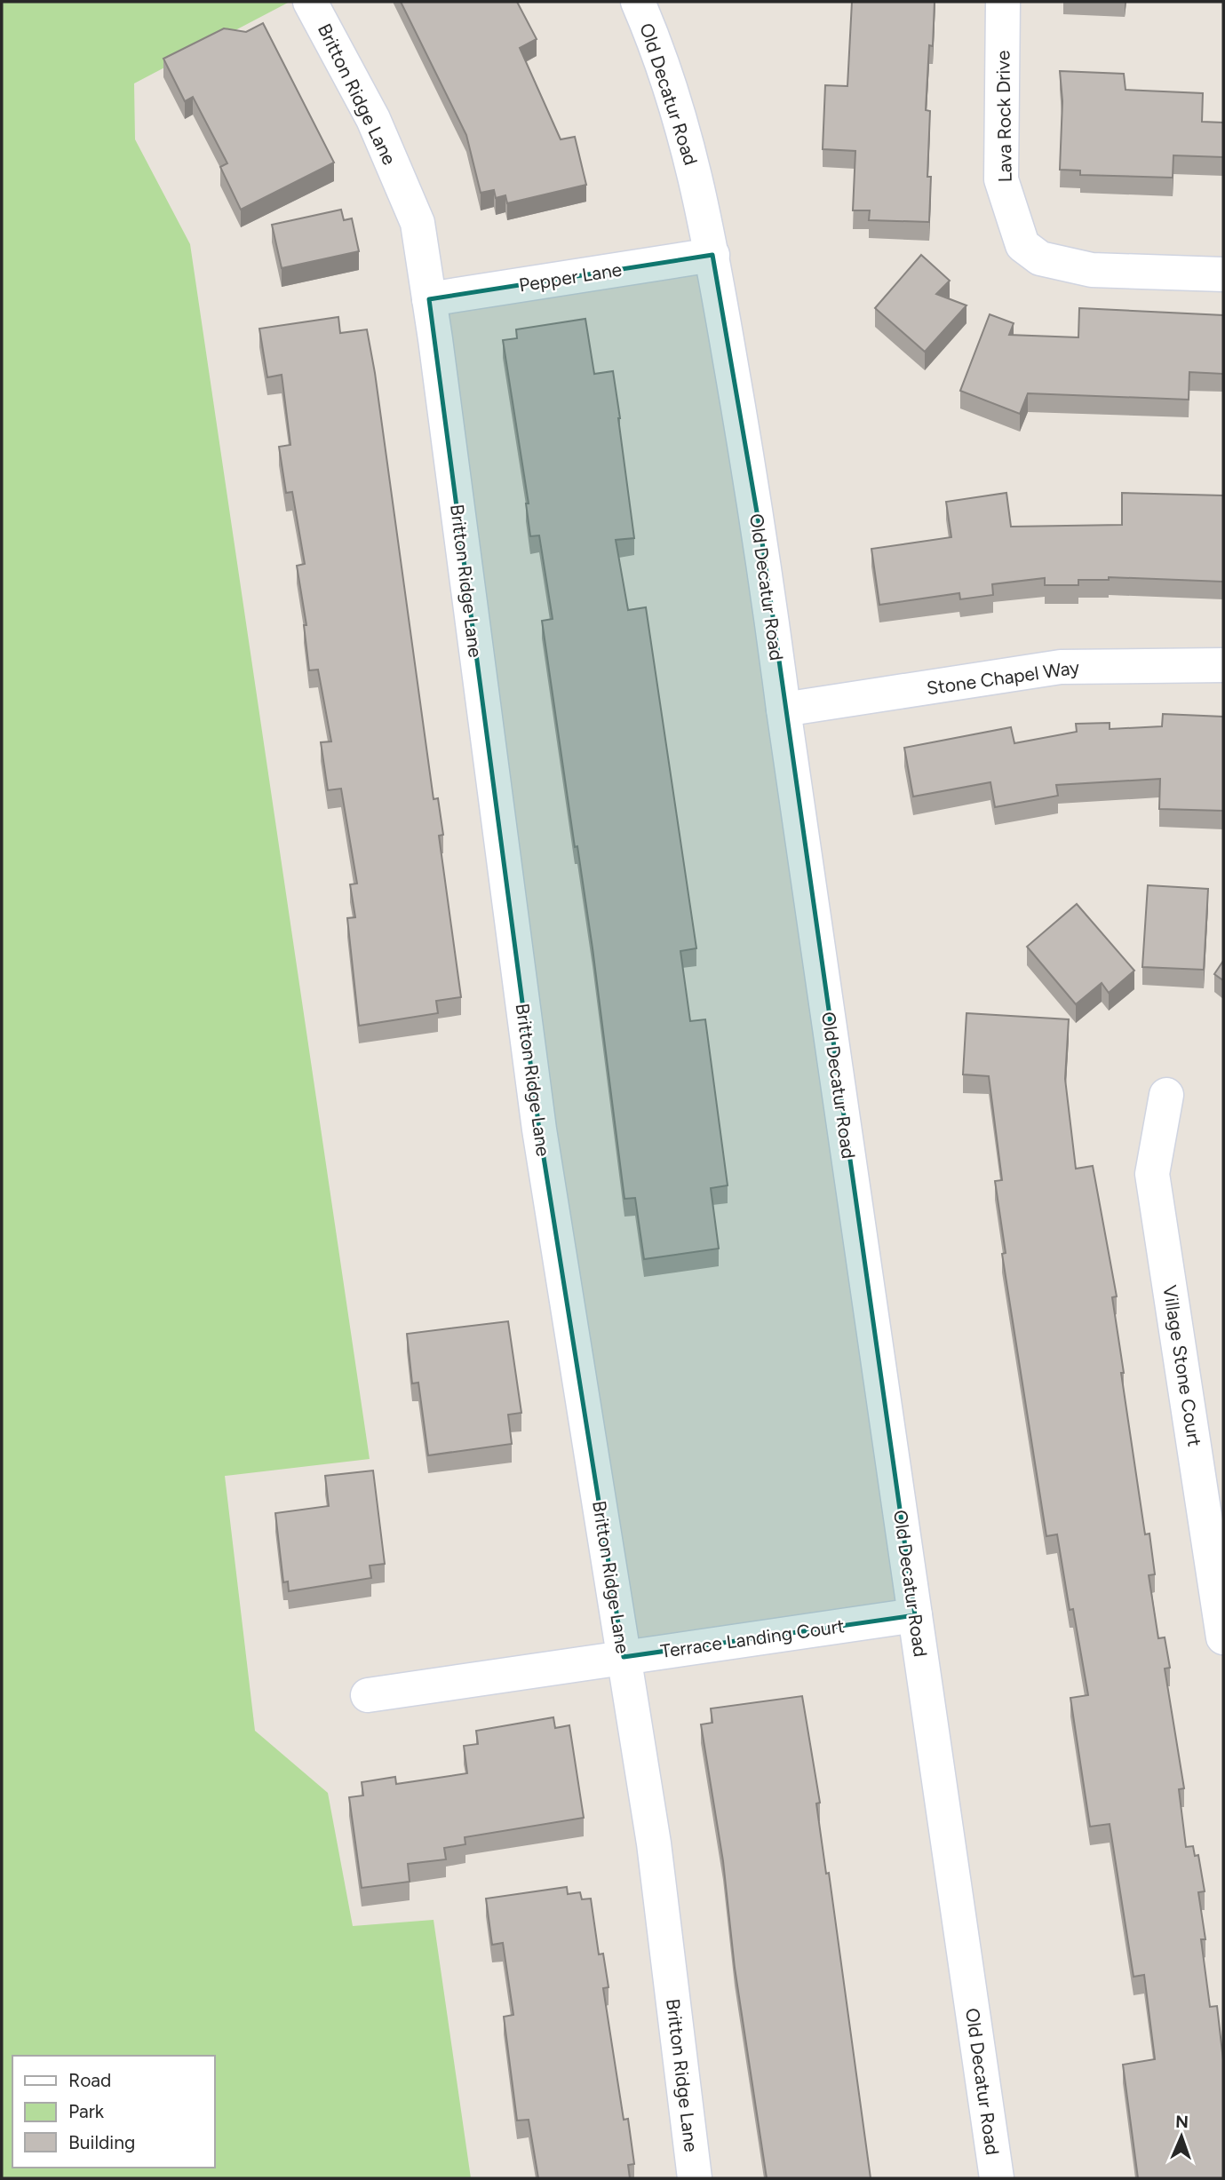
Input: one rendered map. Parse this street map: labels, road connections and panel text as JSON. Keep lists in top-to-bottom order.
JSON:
{
  "streets": {
    "street": [
      "Britton Ridge Lane",
      "Old Decatur Road",
      "Lava Rock Drive",
      "Pepper Lane",
      "Stone Chapel Way",
      "Village Stone Court",
      "Terrace Landing Court"
    ]
  },
  "crossings": [
    ["Britton Ridge Lane", "Pepper Lane"],
    ["Britton Ridge Lane", "Terrace Landing Court"],
    ["Old Decatur Road", "Pepper Lane"],
    ["Old Decatur Road", "Stone Chapel Way"],
    ["Old Decatur Road", "Terrace Landing Court"]
  ],
  "legend": ["Road", "Park", "Building"],
  "north": "top"
}
